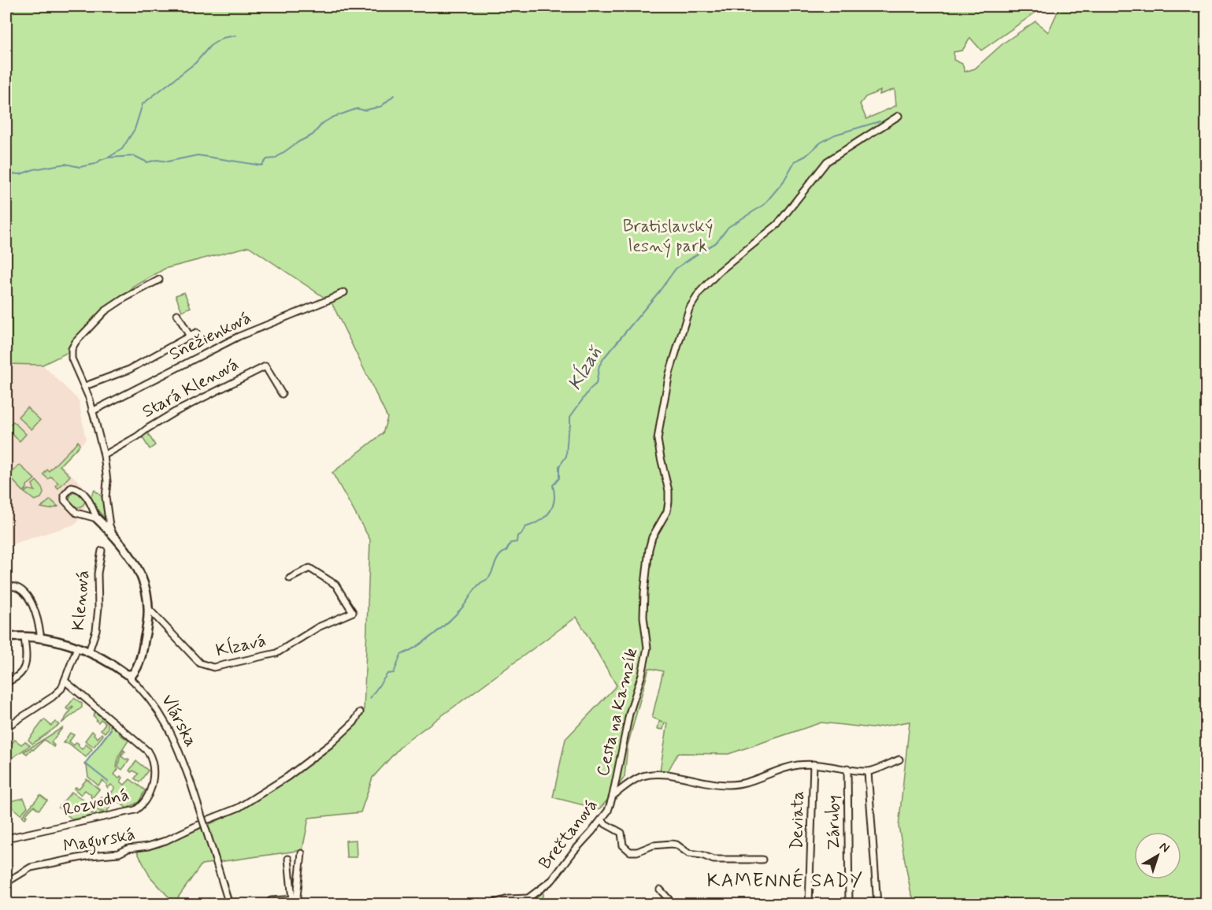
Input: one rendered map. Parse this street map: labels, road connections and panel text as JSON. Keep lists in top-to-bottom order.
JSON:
{
  "streets": {
    "street": [
      "Snežienková",
      "Stará Klenová",
      "Klenová",
      "Kĺzavá",
      "Cesta na Kamzík",
      "Vlárska",
      "Rozvodná",
      "Deviata",
      "Záruby",
      "Brečtanová",
      "Magurská"
    ]
  },
  "crossings": [
    ["Klenová", "Vlárska"],
    ["Klenová", "Rozvodná"],
    ["Cesta na Kamzík", "Brečtanová"],
    ["Deviata", "Brečtanová"],
    ["Záruby", "Brečtanová"]
  ],
  "districts": ["KAMENNÉ SADY"],
  "water": ["Kĺzaň"],
  "parks": ["Bratislavský lesný park"],
  "north": "top right"
}
